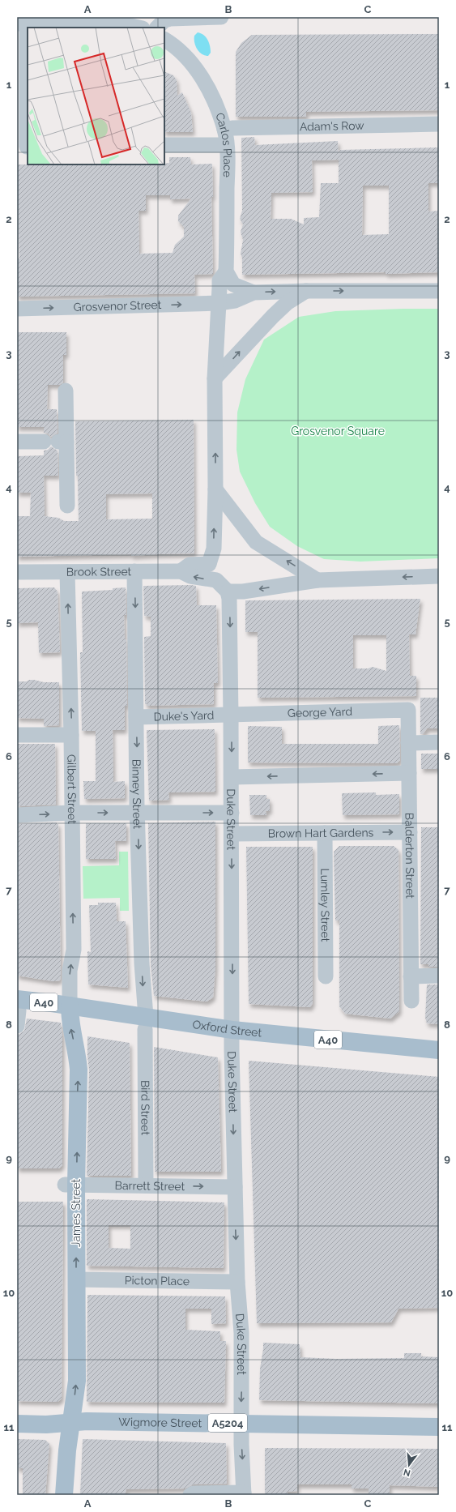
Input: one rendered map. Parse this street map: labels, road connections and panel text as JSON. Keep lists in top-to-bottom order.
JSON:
{
  "streets": {
    "main road": [
      "A40",
      "Oxford Street",
      "James Street",
      "Wigmore Street",
      "A5204"
    ],
    "street": [
      "Adam's Row",
      "Carlos Place",
      "Grosvenor Street",
      "Brook Street",
      "George Yard",
      "Duke's Yard",
      "Gilbert Street",
      "Binney Street",
      "Duke Street",
      "Brown Hart Gardens",
      "Balderton Street",
      "Lumley Street",
      "Bird Street",
      "Barrett Street",
      "Picton Place"
    ]
  },
  "crossings": [
    ["Adam's Row", "Carlos Place"],
    ["Carlos Place", "Grosvenor Street"],
    ["Brook Street", "Gilbert Street"],
    ["Brook Street", "Binney Street"],
    ["George Yard", "Duke's Yard"],
    ["George Yard", "Duke Street"],
    ["George Yard", "Balderton Street"],
    ["Duke's Yard", "Binney Street"],
    ["Duke's Yard", "Duke Street"],
    ["Gilbert Street", "Oxford Street"],
    ["Gilbert Street", "James Street"],
    ["Binney Street", "Oxford Street"],
    ["Binney Street", "Bird Street"],
    ["Duke Street", "Brown Hart Gardens"],
    ["Duke Street", "Oxford Street"],
    ["Duke Street", "Barrett Street"],
    ["Duke Street", "Picton Place"],
    ["Duke Street", "Wigmore Street"],
    ["Brown Hart Gardens", "Balderton Street"],
    ["Brown Hart Gardens", "Lumley Street"],
    ["Oxford Street", "Bird Street"],
    ["Oxford Street", "James Street"],
    ["Bird Street", "Barrett Street"],
    ["Barrett Street", "James Street"],
    ["James Street", "Picton Place"],
    ["James Street", "Wigmore Street"]
  ],
  "one_way": [
    "Grosvenor Street",
    "Gilbert Street",
    "Binney Street",
    "Duke Street",
    "Barrett Street",
    "James Street"
  ],
  "parks": ["Grosvenor Square"],
  "north": "bottom",
  "grid": {
    "columns": ["A", "B", "C"],
    "rows": [
      "1",
      "2",
      "3",
      "4",
      "5",
      "6",
      "7",
      "8",
      "9",
      "10",
      "11"
    ]
  }
}
